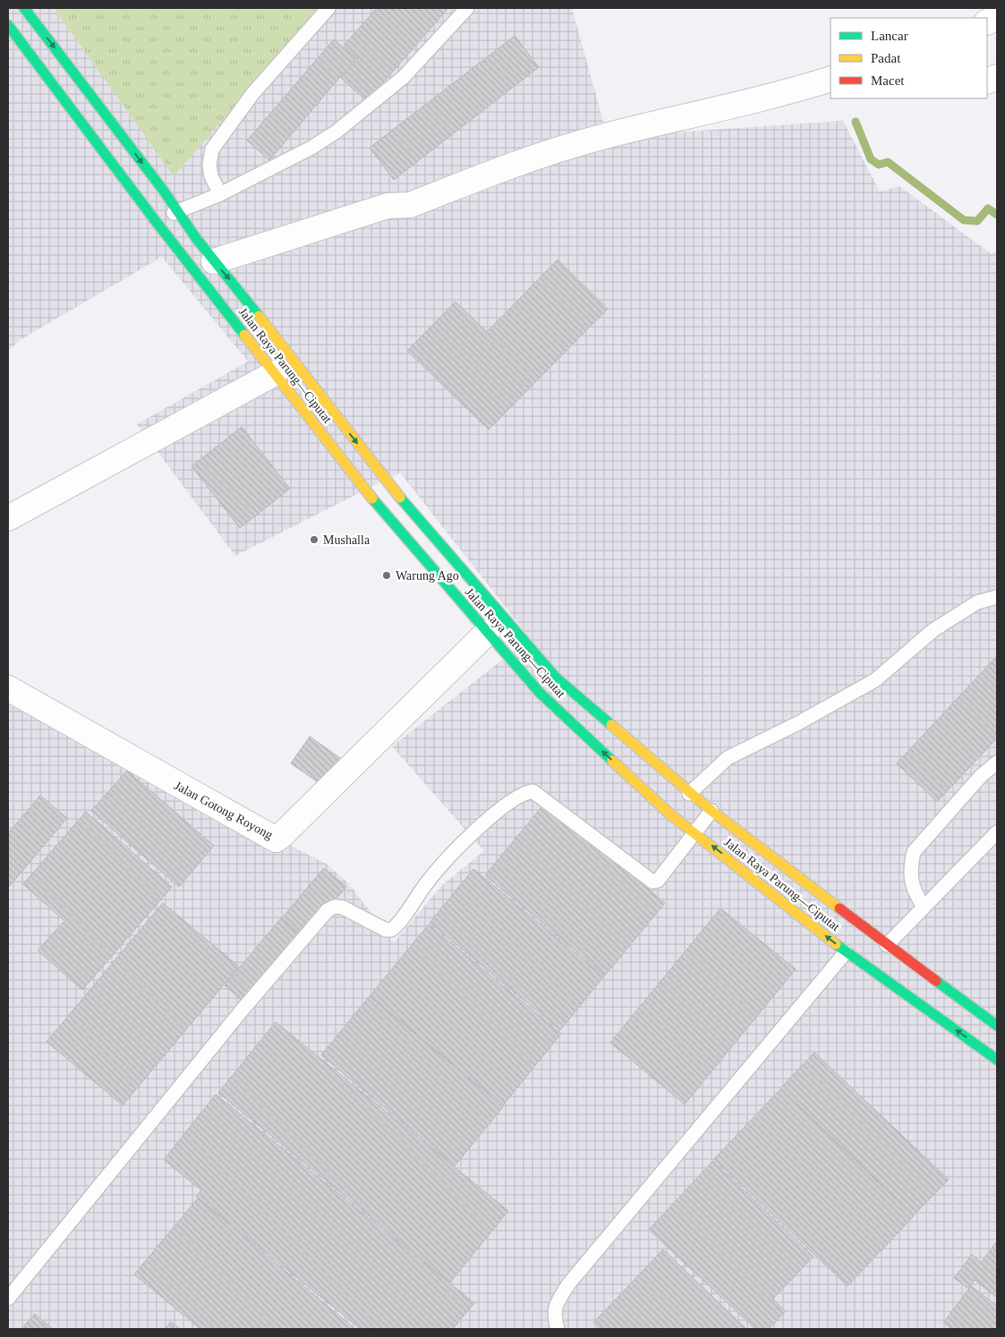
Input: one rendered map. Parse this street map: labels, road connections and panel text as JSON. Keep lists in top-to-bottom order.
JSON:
{
  "streets": {
    "highway": ["Jalan Raya Parung—Ciputat"],
    "street": ["Jalan Gotong Royong"]
  },
  "crossings": [
    ["Jalan Raya Parung—Ciputat", "Jalan Gotong Royong"]
  ],
  "places": ["Mushalla", "Warung Ago"],
  "legend": ["Lancar", "Padat", "Macet"]
}
